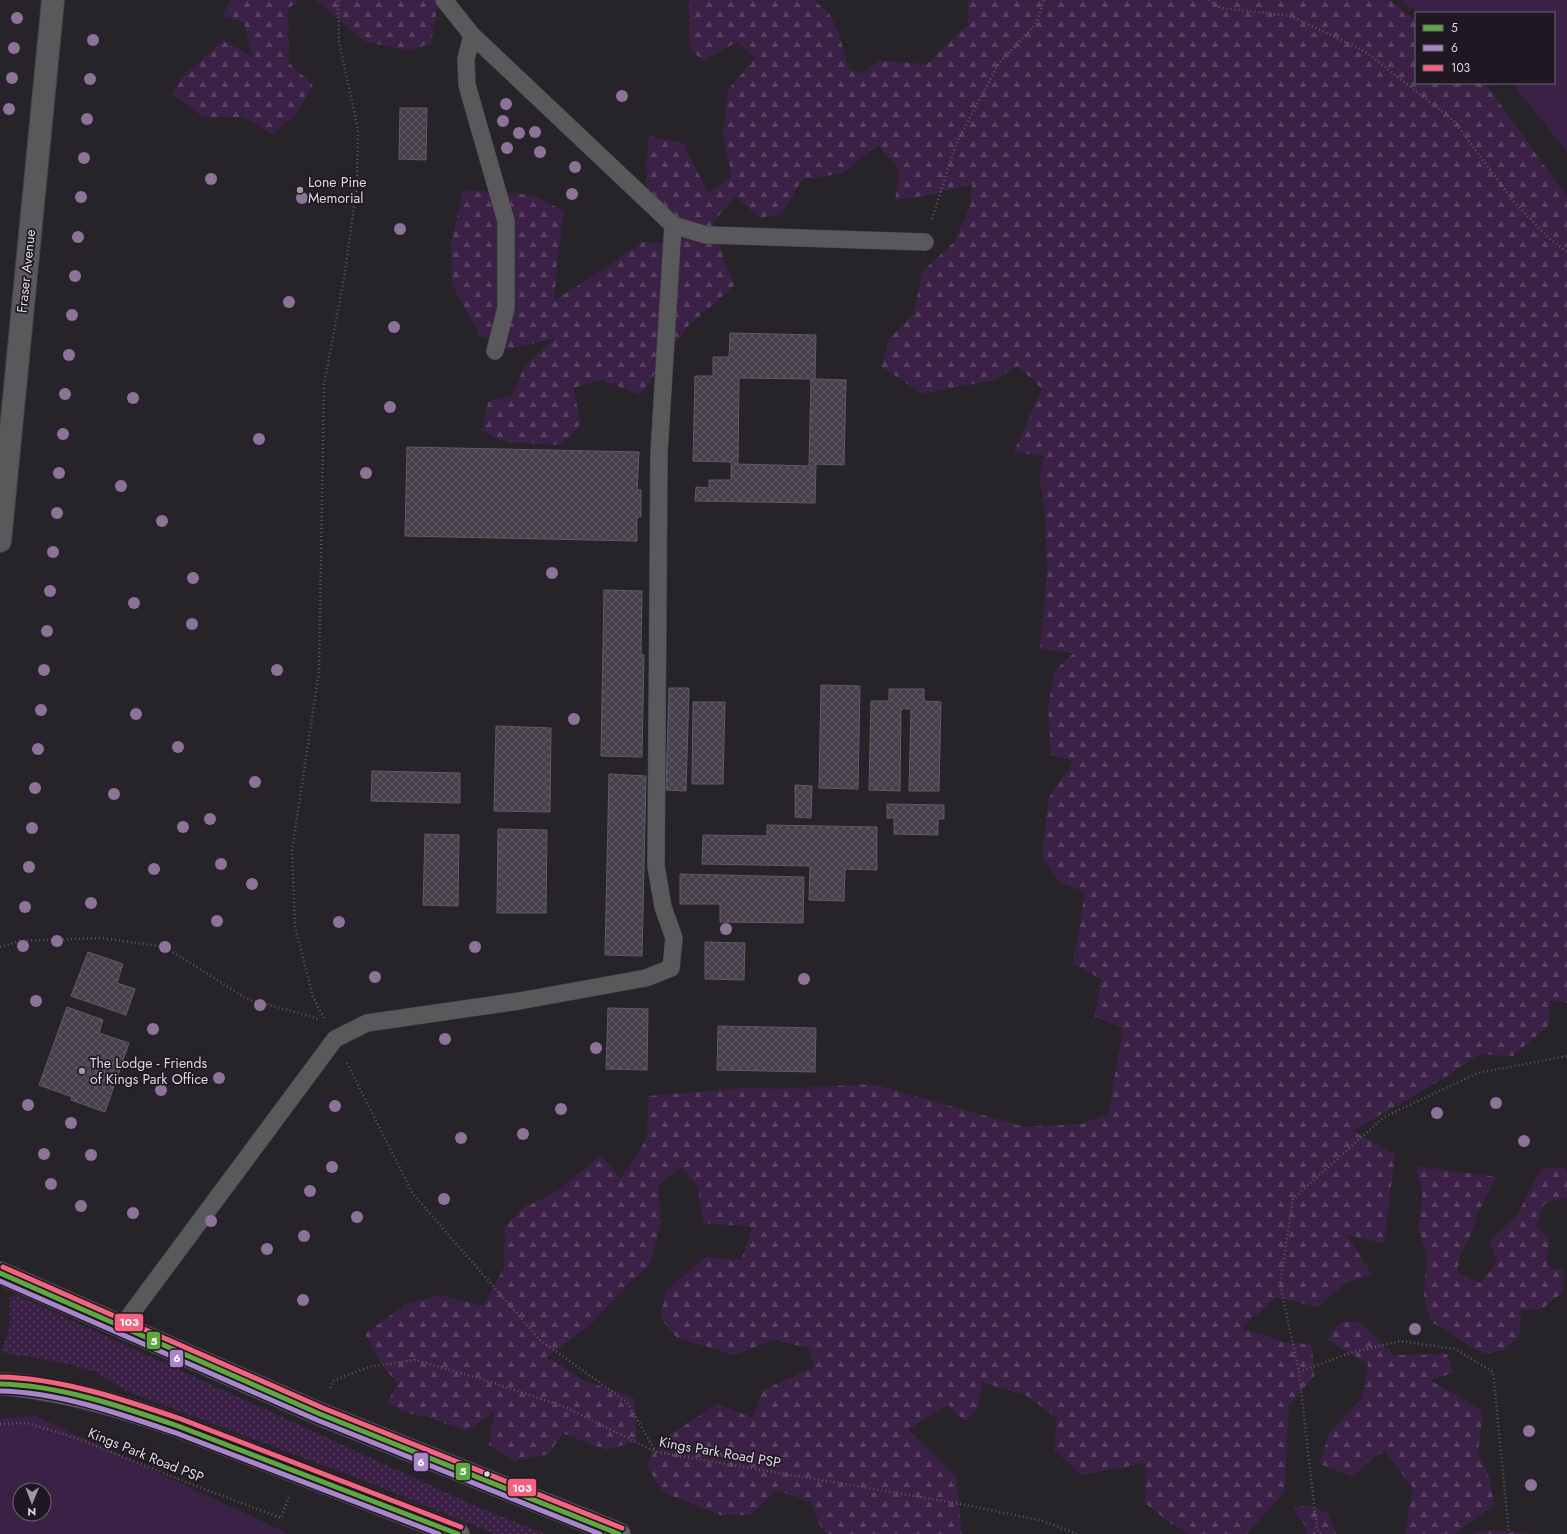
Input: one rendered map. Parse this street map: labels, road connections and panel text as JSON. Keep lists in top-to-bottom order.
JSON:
{
  "streets": {
    "street": ["Fraser Avenue"],
    "path": ["Kings Park Road PSP"]
  },
  "places": ["Lone Pine Memorial", "The Lodge - Friends of Kings Park Office"],
  "lines": ["transit line 103", "transit line 5", "transit line 6"],
  "legend": ["5", "6", "103"],
  "north": "bottom"
}
